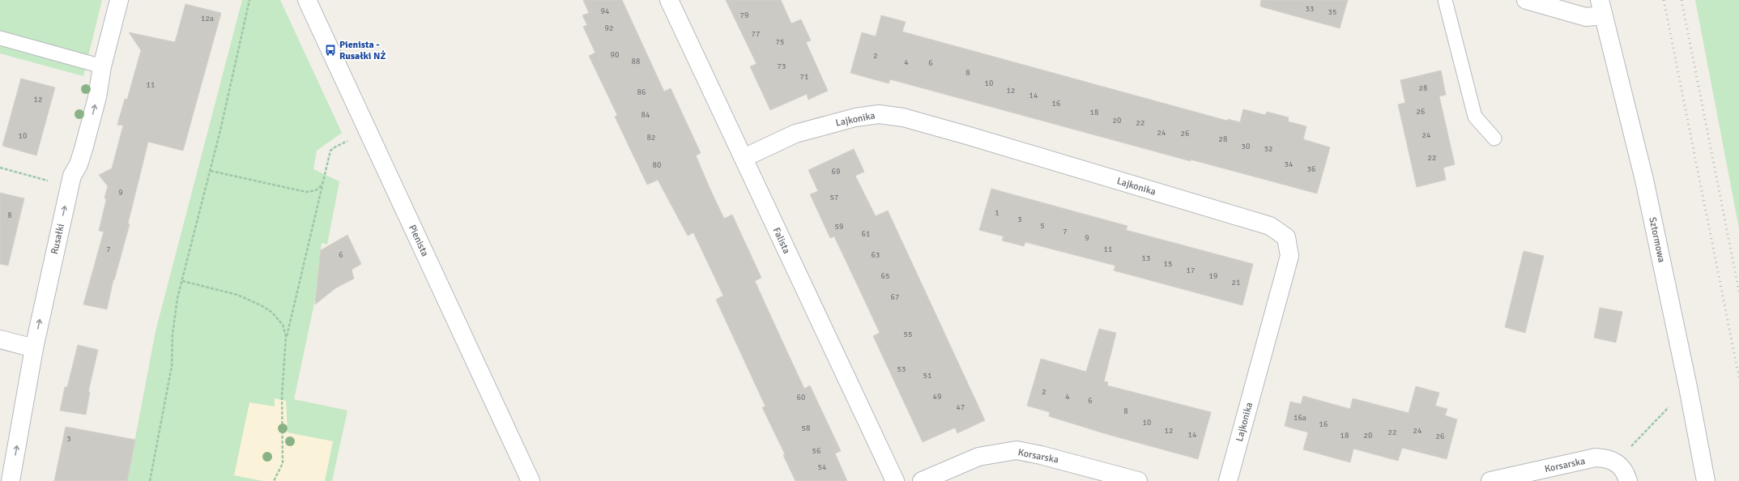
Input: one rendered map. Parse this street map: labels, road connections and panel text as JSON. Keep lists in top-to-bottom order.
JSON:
{
  "streets": {
    "street": [
      "Lajkonika",
      "Rusałki",
      "Sztormowa",
      "Pienista",
      "Falista",
      "Korsarska"
    ]
  },
  "crossings": [
    ["Lajkonika", "Falista"]
  ],
  "one_way": ["Rusałki"],
  "places": {
    "bus stop": ["Pienista - Rusałki NŻ"]
  },
  "house_numbers": [
    "33",
    "94",
    "35",
    "79",
    "12a",
    "92",
    "77",
    "75",
    "90",
    "2",
    "88",
    "4",
    "6",
    "73",
    "8",
    "71",
    "10",
    "11",
    "28",
    "12",
    "86",
    "14",
    "12",
    "16",
    "26",
    "18",
    "84",
    "20",
    "22",
    "24",
    "26",
    "24",
    "10",
    "82",
    "28",
    "30",
    "32",
    "22",
    "34",
    "80",
    "36",
    "69",
    "9",
    "57",
    "1",
    "8",
    "3",
    "5",
    "59",
    "7",
    "61",
    "9",
    "7",
    "11",
    "6",
    "63",
    "13",
    "15",
    "17",
    "65",
    "19",
    "21",
    "67",
    "55",
    "53",
    "51",
    "2",
    "49",
    "4",
    "60",
    "6",
    "47",
    "8",
    "16a",
    "10",
    "16",
    "58",
    "12",
    "24",
    "22",
    "14",
    "18",
    "20",
    "26",
    "3",
    "56",
    "54"
  ]
}
